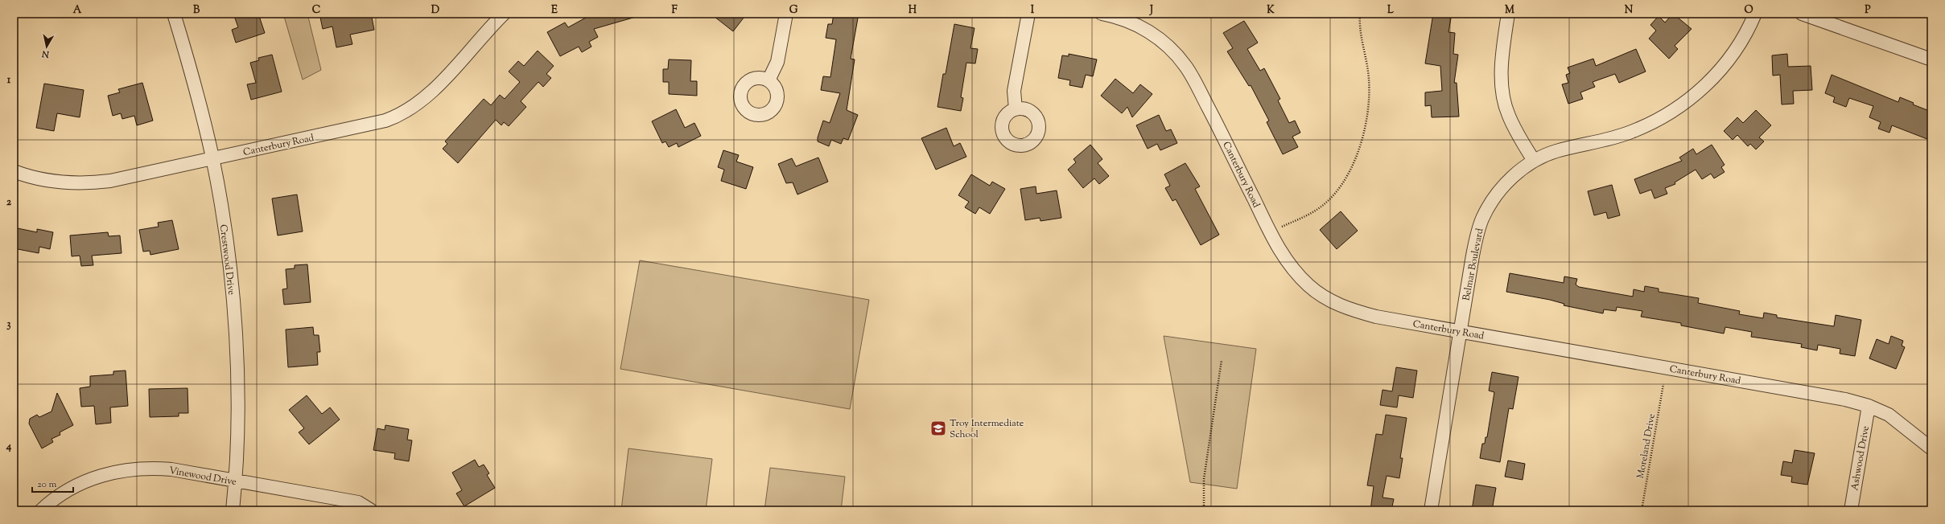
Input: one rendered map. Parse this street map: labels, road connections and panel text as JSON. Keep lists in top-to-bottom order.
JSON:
{
  "streets": {
    "street": [
      "Canterbury Road",
      "Crestwood Drive",
      "Belmar Boulevard",
      "Ashwood Drive",
      "Vinewood Drive"
    ],
    "path": ["Moreland Drive"]
  },
  "crossings": [
    ["Canterbury Road", "Crestwood Drive"],
    ["Canterbury Road", "Belmar Boulevard"],
    ["Canterbury Road", "Ashwood Drive"],
    ["Crestwood Drive", "Vinewood Drive"]
  ],
  "places": {
    "school or university": ["Troy Intermediate School"]
  },
  "scale_bar": "20 m",
  "north": "bottom",
  "grid": {
    "columns": [
      "A",
      "B",
      "C",
      "D",
      "E",
      "F",
      "G",
      "H",
      "I",
      "J",
      "K",
      "L",
      "M",
      "N",
      "O",
      "P"
    ],
    "rows": [
      "1",
      "2",
      "3",
      "4"
    ]
  }
}
